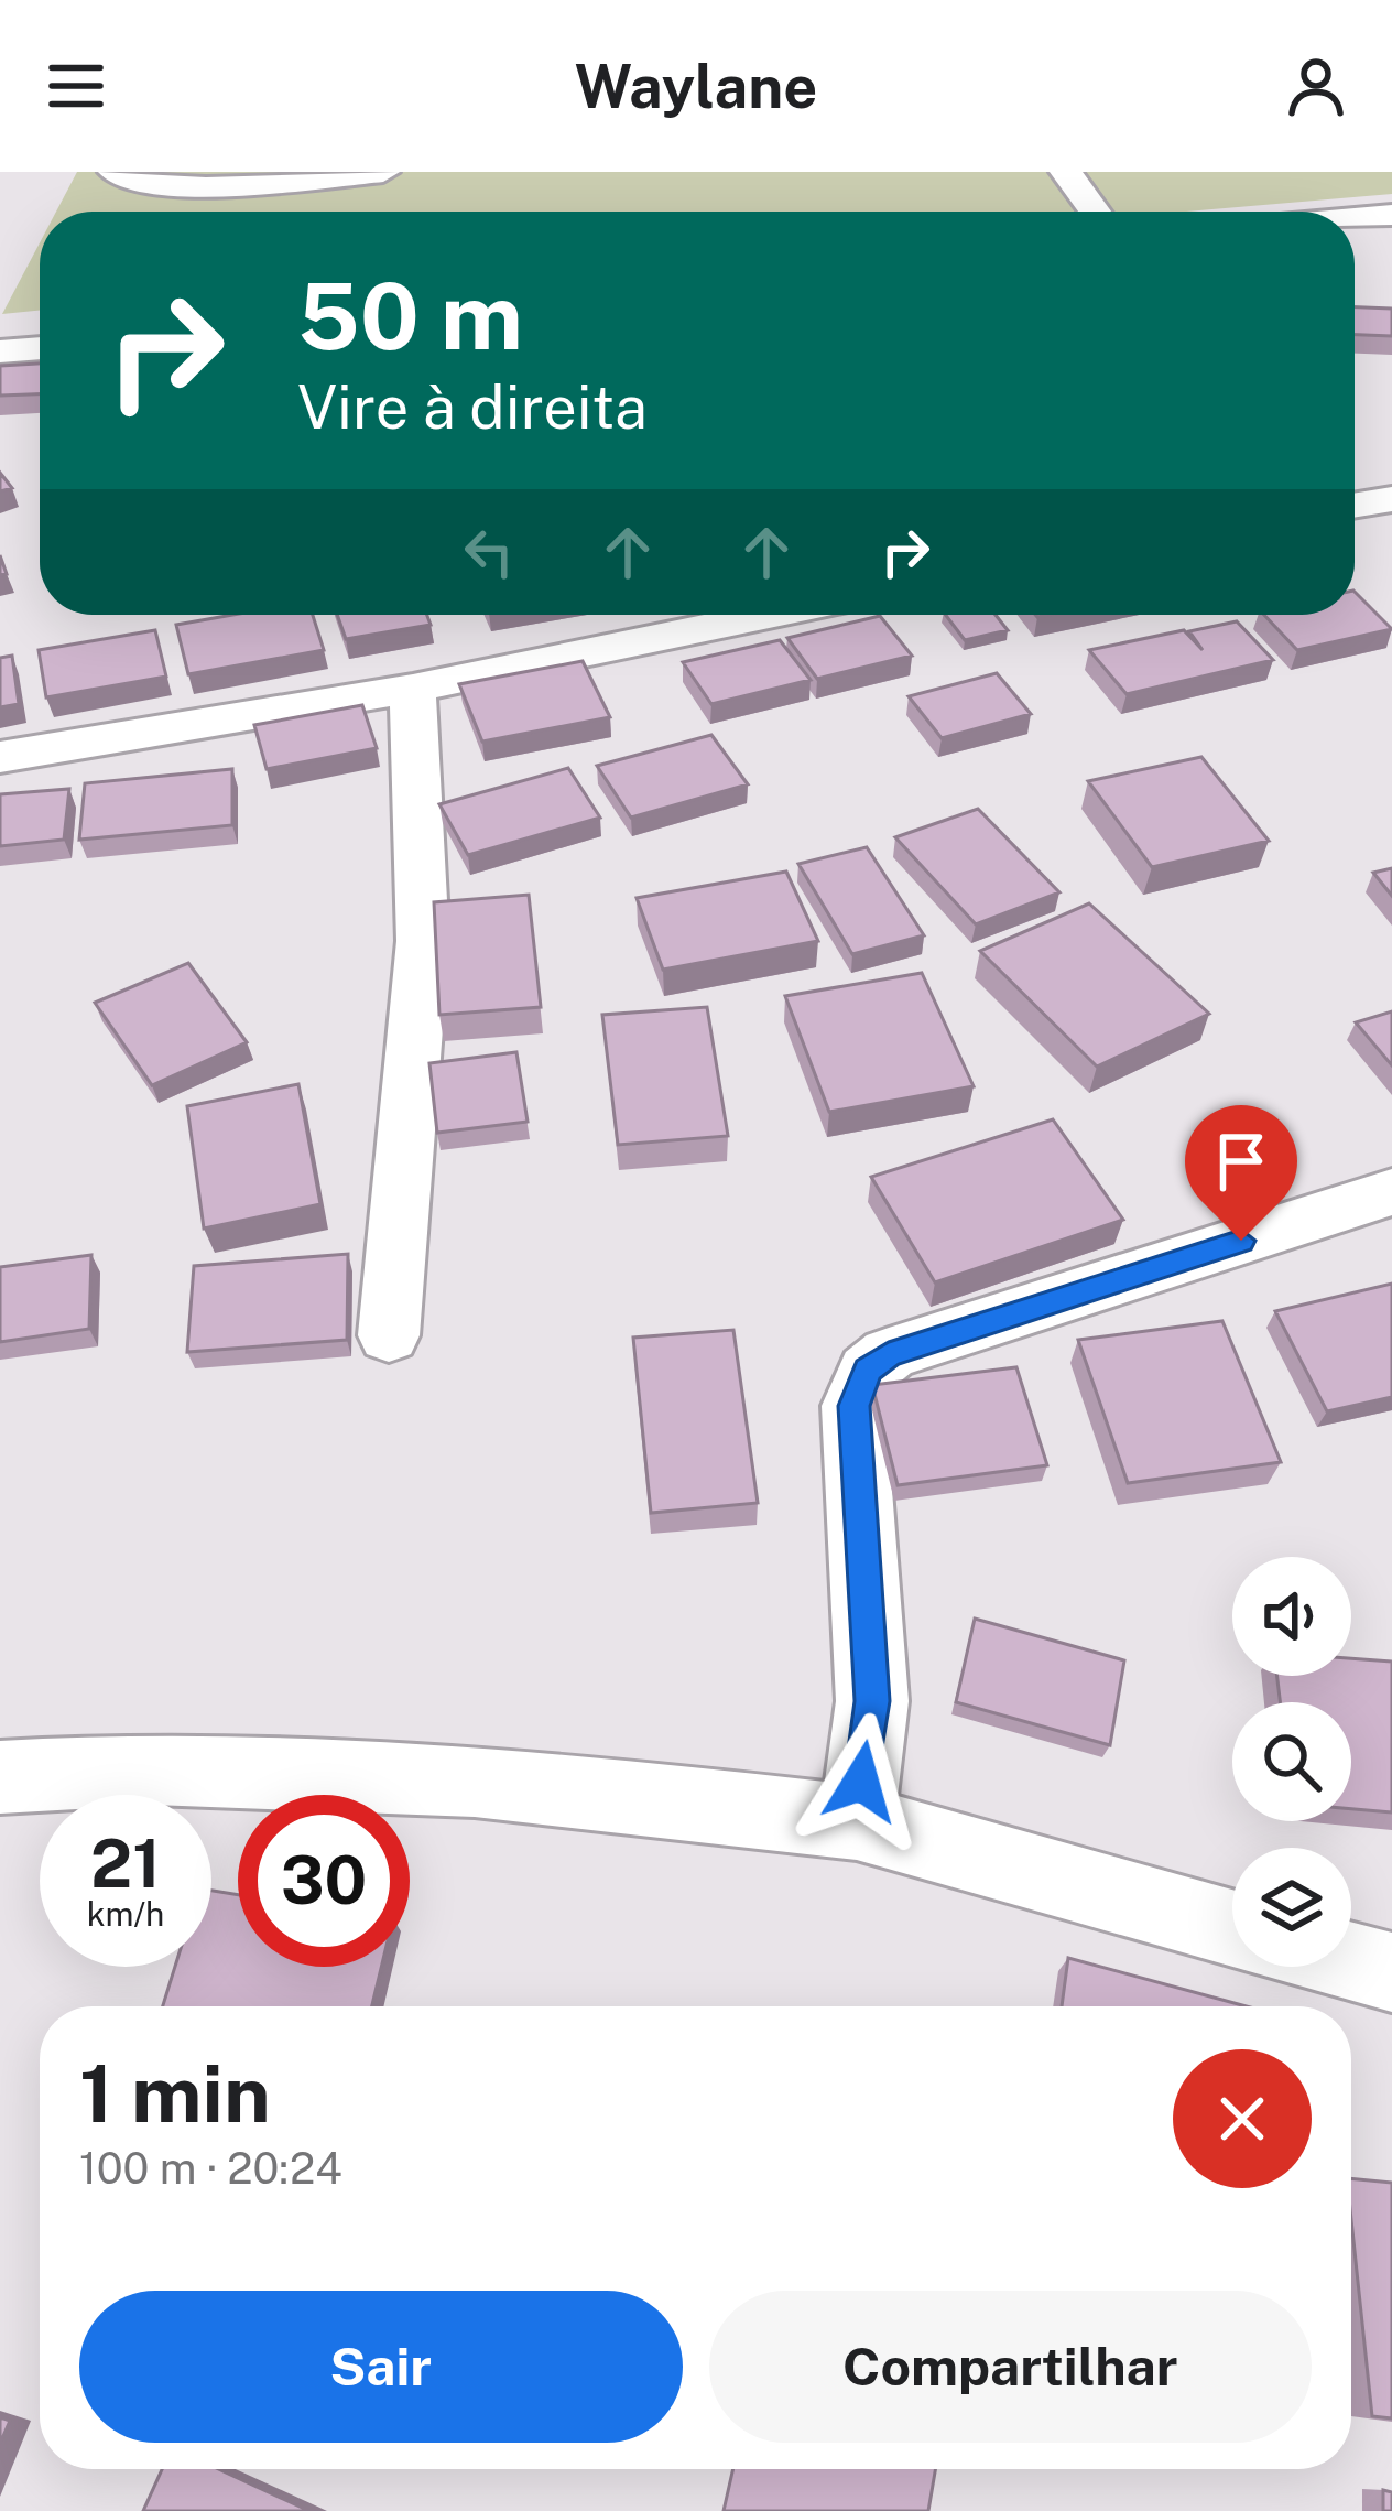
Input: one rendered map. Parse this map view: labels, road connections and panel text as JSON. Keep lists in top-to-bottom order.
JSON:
{
  "page": {
    "header": "Waylane",
    "turn": ["50 m", "Vire à direita"],
    "speed": "21 km/h",
    "limit": "30",
    "heading": ["1 min", "100 m · 20:24"],
    "buttons": ["Sair", "Compartilhar"]
  }
}
